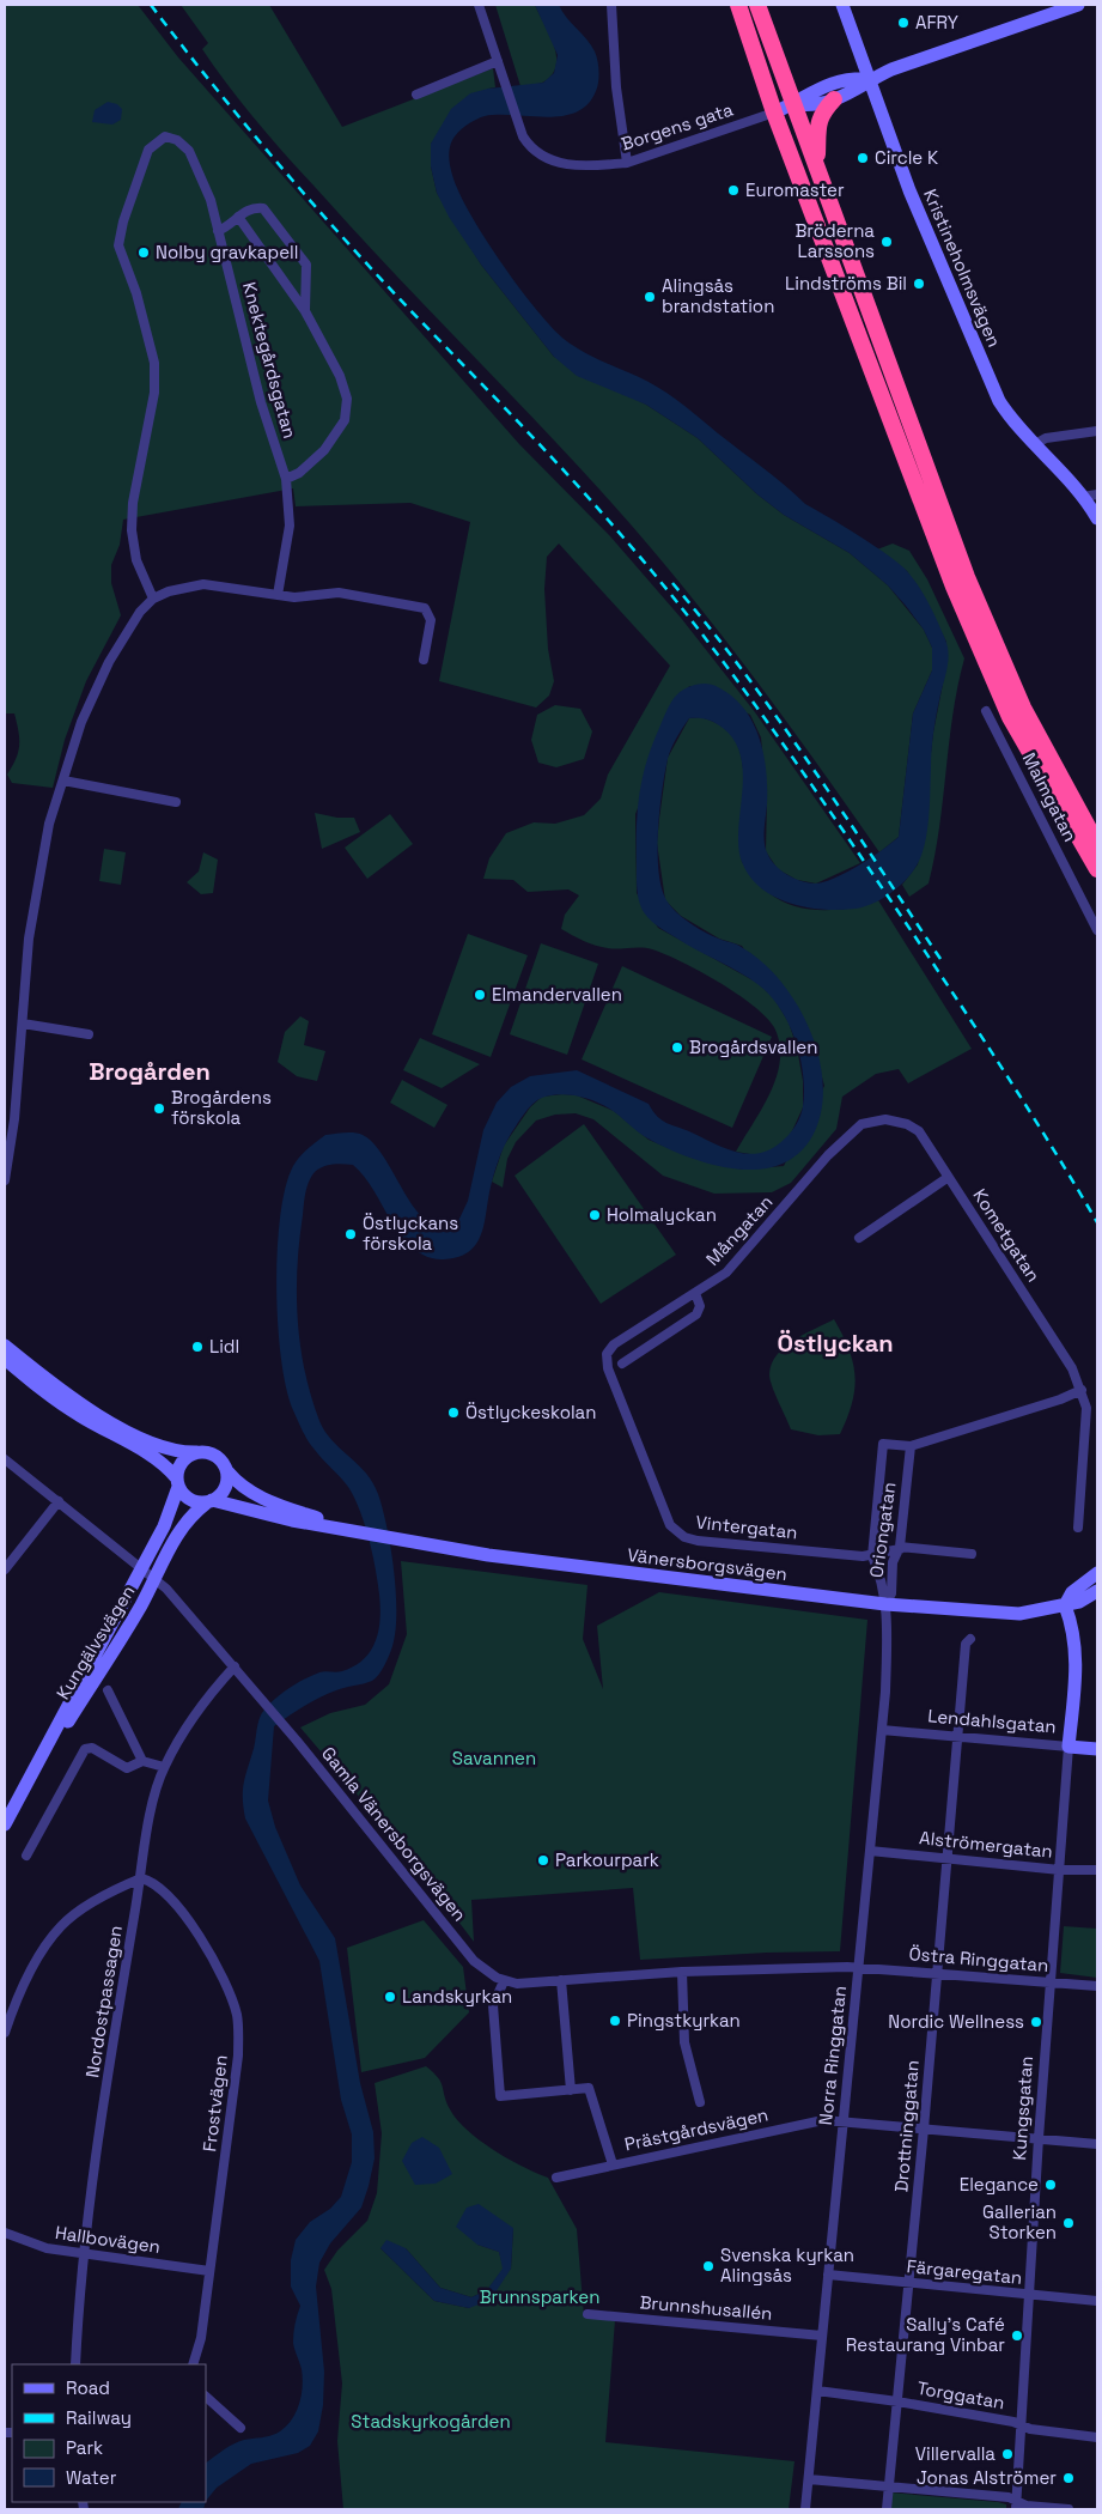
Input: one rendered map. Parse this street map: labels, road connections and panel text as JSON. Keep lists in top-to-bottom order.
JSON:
{
  "streets": {
    "main road": [
      "Kristineholmsvägen",
      "Vänersborgsvägen",
      "Kungälvsvägen",
      "Lendahlsgatan",
      "Kungsgatan"
    ],
    "street": [
      "Borgens gata",
      "Knektegårdsgatan",
      "Malmgatan",
      "Mångatan",
      "Kometgatan",
      "Vintergatan",
      "Oriongatan",
      "Gamla Vänersborgsvägen",
      "Alströmergatan",
      "Östra Ringgatan",
      "Nordostpassagen",
      "Norra Ringgatan",
      "Frostvägen",
      "Drottninggatan",
      "Prästgårdsvägen",
      "Hallbovägen",
      "Färgaregatan",
      "Brunnshusallén",
      "Torggatan"
    ]
  },
  "crossings": [
    ["Mångatan", "Kometgatan"],
    ["Mångatan", "Vintergatan"],
    ["Kometgatan", "Oriongatan"],
    ["Vintergatan", "Oriongatan"],
    ["Oriongatan", "Vänersborgsvägen"],
    ["Oriongatan", "Norra Ringgatan"],
    ["Vänersborgsvägen", "Kungälvsvägen"],
    ["Vänersborgsvägen", "Norra Ringgatan"],
    ["Vänersborgsvägen", "Kungsgatan"],
    ["Kungälvsvägen", "Gamla Vänersborgsvägen"],
    ["Lendahlsgatan", "Norra Ringgatan"],
    ["Lendahlsgatan", "Kungsgatan"],
    ["Lendahlsgatan", "Drottninggatan"],
    ["Gamla Vänersborgsvägen", "Nordostpassagen"],
    ["Alströmergatan", "Norra Ringgatan"],
    ["Alströmergatan", "Kungsgatan"],
    ["Alströmergatan", "Drottninggatan"],
    ["Östra Ringgatan", "Norra Ringgatan"],
    ["Östra Ringgatan", "Kungsgatan"],
    ["Östra Ringgatan", "Drottninggatan"],
    ["Nordostpassagen", "Frostvägen"],
    ["Nordostpassagen", "Hallbovägen"],
    ["Norra Ringgatan", "Prästgårdsvägen"],
    ["Norra Ringgatan", "Färgaregatan"],
    ["Norra Ringgatan", "Brunnshusallén"],
    ["Norra Ringgatan", "Torggatan"],
    ["Frostvägen", "Hallbovägen"],
    ["Kungsgatan", "Prästgårdsvägen"],
    ["Kungsgatan", "Färgaregatan"],
    ["Kungsgatan", "Torggatan"],
    ["Drottninggatan", "Prästgårdsvägen"],
    ["Drottninggatan", "Färgaregatan"],
    ["Drottninggatan", "Torggatan"]
  ],
  "districts": ["Brogården", "Östlyckan"],
  "parks": ["Savannen", "Brunnsparken", "Stadskyrkogården"],
  "places": [
    "AFRY",
    "Circle K",
    "Euromaster",
    "Bröderna Larssons",
    "Nolby gravkapell",
    "Lindströms Bil",
    "Alingsås brandstation",
    "Elmandervallen",
    "Brogårdsvallen",
    "Brogårdens förskola",
    "Holmalyckan",
    "Östlyckans förskola",
    "Lidl",
    "Östlyckeskolan",
    "Parkourpark",
    "Landskyrkan",
    "Pingstkyrkan",
    "Nordic Wellness",
    "Elegance",
    "Gallerian Storken",
    "Svenska kyrkan Alingsås",
    "Sally's Café Restaurang Vinbar",
    "Villervalla",
    "Jonas Alströmer"
  ],
  "legend": [
    "Road",
    "Railway",
    "Park",
    "Water"
  ]
}
